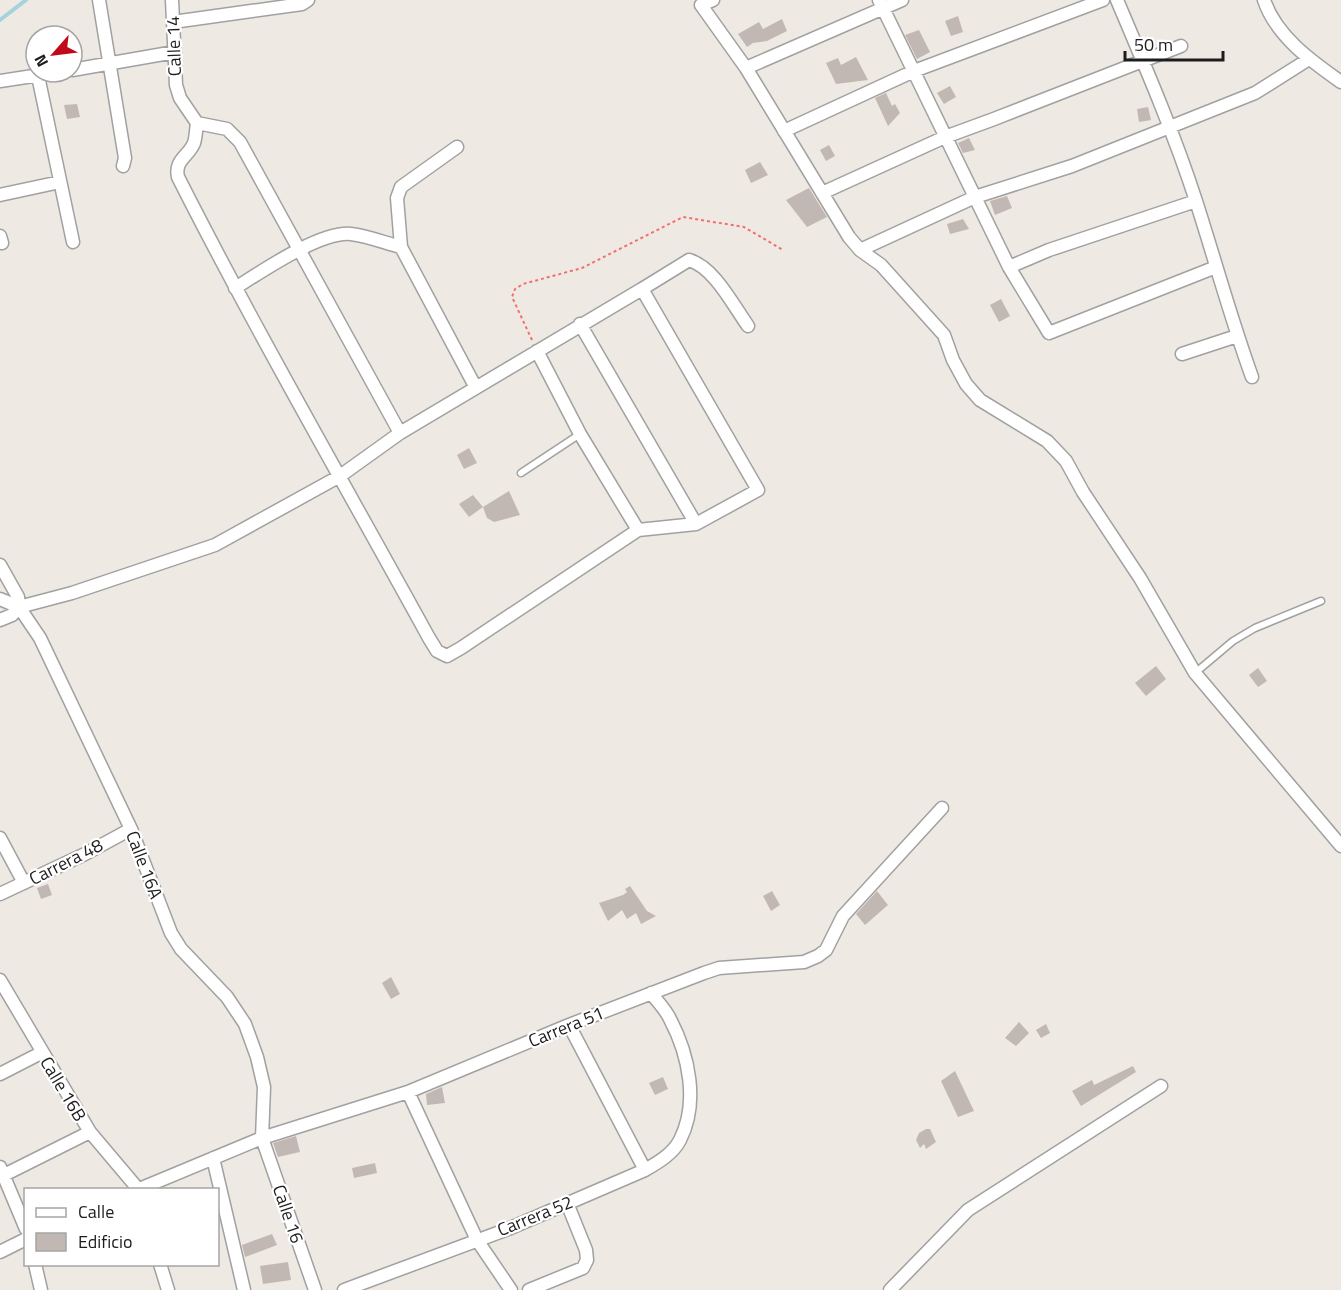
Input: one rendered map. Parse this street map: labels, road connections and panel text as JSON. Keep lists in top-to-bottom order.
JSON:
{
  "streets": {
    "street": [
      "Calle 14",
      "Carrera 48",
      "Calle 16A",
      "Carrera 51",
      "Calle 16B",
      "Calle 16",
      "Carrera 52"
    ]
  },
  "crossings": [
    ["Carrera 48", "Calle 16A"],
    ["Calle 16A", "Carrera 51"],
    ["Calle 16A", "Calle 16"],
    ["Carrera 51", "Calle 16"],
    ["Carrera 51", "Carrera 52"]
  ],
  "legend": ["Calle", "Edificio"],
  "scale_bar": "50 m",
  "north": "bottom left"
}
